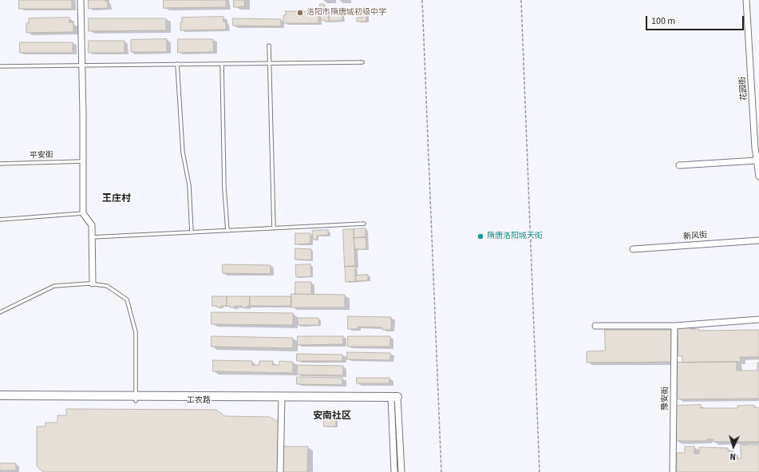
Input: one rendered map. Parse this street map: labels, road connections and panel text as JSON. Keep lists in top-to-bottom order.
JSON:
{
  "streets": {
    "street": [
      "花园街",
      "新风街",
      "豫安街",
      "工农路"
    ],
    "lane": ["平安街"]
  },
  "districts": ["王庄村", "安南社区"],
  "places": ["洛阳市隋唐城初级中学", "隋唐洛阳城天街"],
  "scale_bar": "100 m",
  "north": "bottom"
}
